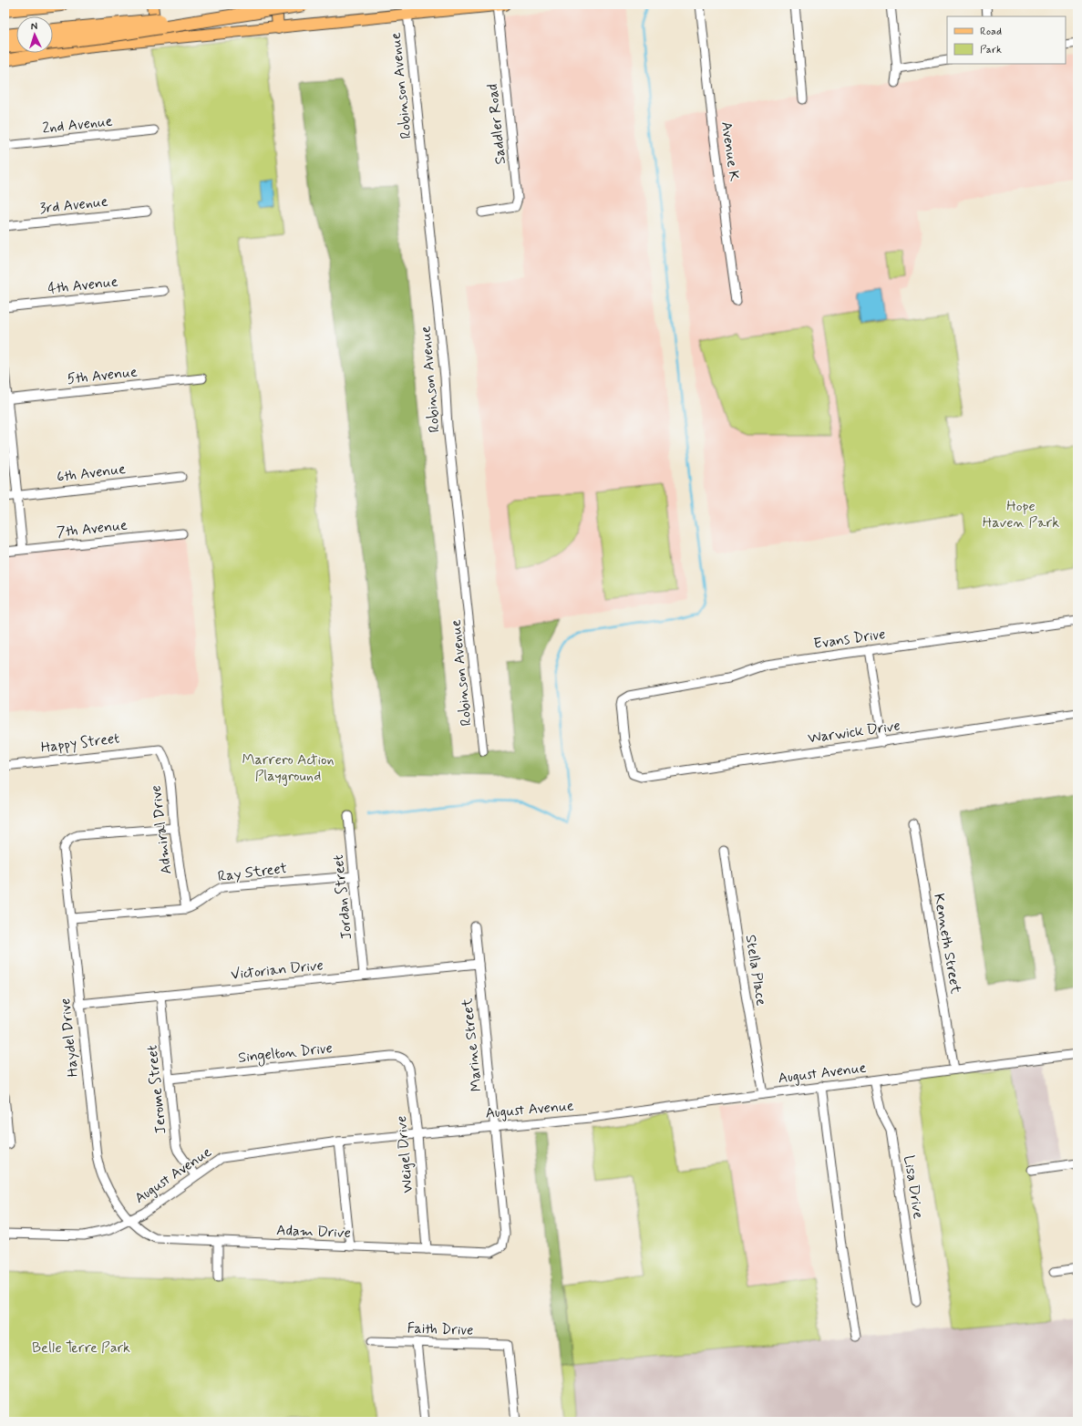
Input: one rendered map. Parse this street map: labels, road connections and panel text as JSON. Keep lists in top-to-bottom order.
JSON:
{
  "streets": {
    "street": [
      "Robinson Avenue",
      "Saddler Road",
      "2nd Avenue",
      "Avenue K",
      "3rd Avenue",
      "4th Avenue",
      "5th Avenue",
      "6th Avenue",
      "7th Avenue",
      "Evans Drive",
      "Warwick Drive",
      "Happy Street",
      "Admiral Drive",
      "Ray Street",
      "Jordan Street",
      "Kenneth Street",
      "Victorian Drive",
      "Stella Place",
      "Haydel Drive",
      "Marine Street",
      "Singelton Drive",
      "August Avenue",
      "Jerome Street",
      "Weigel Drive",
      "Lisa Drive",
      "Adam Drive",
      "Faith Drive"
    ]
  },
  "crossings": [
    ["Evans Drive", "Warwick Drive"],
    ["Happy Street", "Admiral Drive"],
    ["Admiral Drive", "Ray Street"],
    ["Admiral Drive", "Haydel Drive"],
    ["Ray Street", "Jordan Street"],
    ["Ray Street", "Haydel Drive"],
    ["Jordan Street", "Victorian Drive"],
    ["Kenneth Street", "August Avenue"],
    ["Victorian Drive", "Haydel Drive"],
    ["Victorian Drive", "Marine Street"],
    ["Victorian Drive", "Jerome Street"],
    ["Stella Place", "August Avenue"],
    ["Haydel Drive", "August Avenue"],
    ["Haydel Drive", "Adam Drive"],
    ["Marine Street", "August Avenue"],
    ["Marine Street", "Adam Drive"],
    ["Singelton Drive", "Jerome Street"],
    ["Singelton Drive", "Weigel Drive"],
    ["August Avenue", "Jerome Street"],
    ["August Avenue", "Weigel Drive"],
    ["August Avenue", "Lisa Drive"],
    ["August Avenue", "Adam Drive"],
    ["Weigel Drive", "Adam Drive"]
  ],
  "parks": ["Hope Haven Park", "Marrero Action Playground", "Belle Terre Park"],
  "legend": ["Road", "Park"],
  "north": "top"
}
